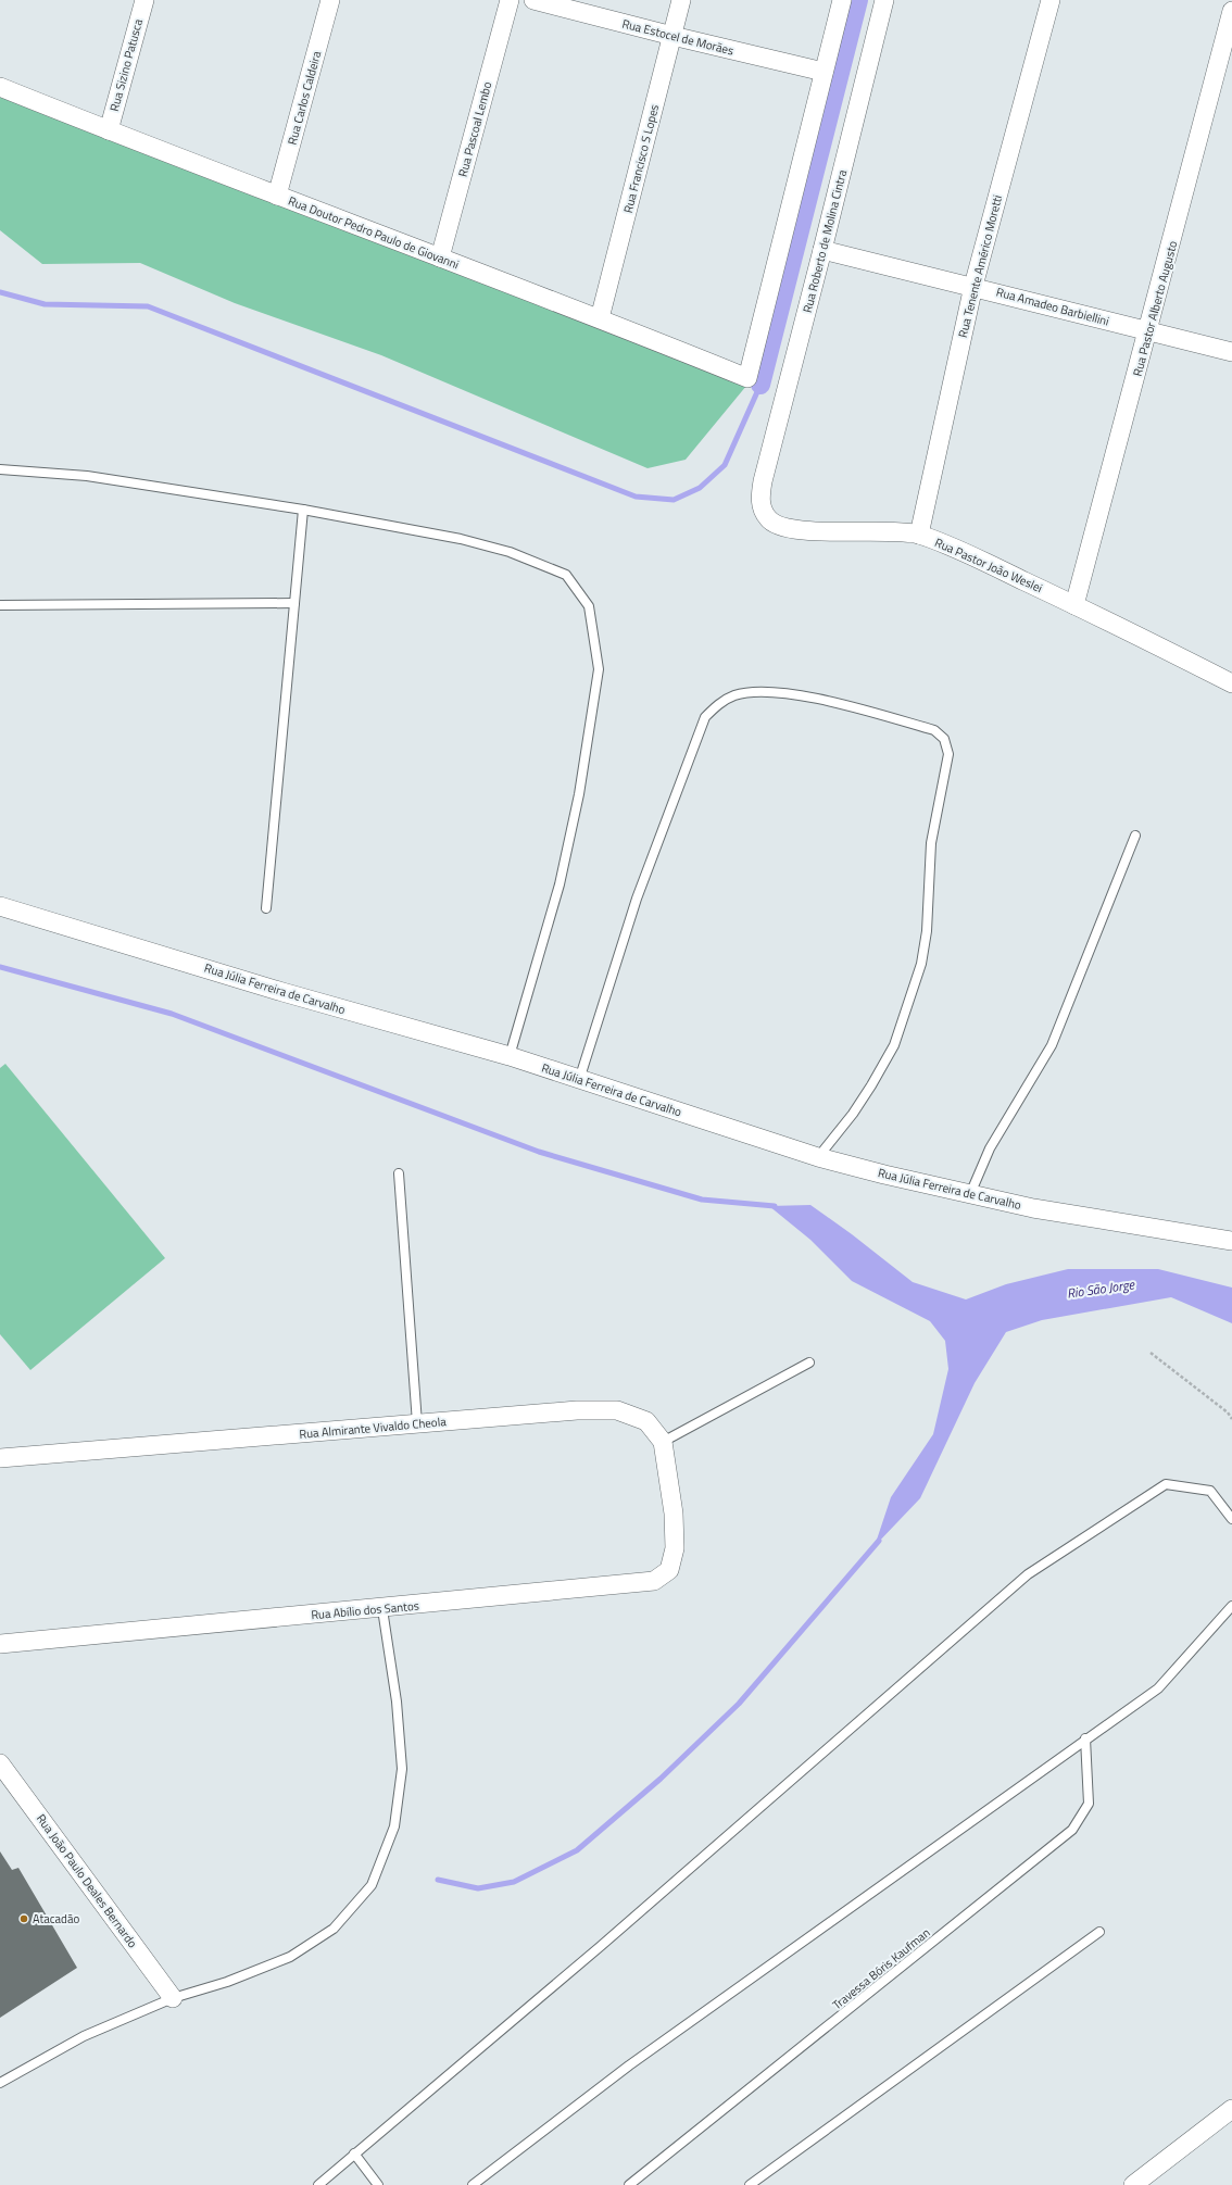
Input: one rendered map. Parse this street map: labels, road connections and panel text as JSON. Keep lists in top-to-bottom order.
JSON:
{
  "streets": {
    "street": [
      "Rua Estocel de Morães",
      "Rua Sizino Patusca",
      "Rua Carlos Caldeira",
      "Rua Pascoal Lembo",
      "Rua Francisco S Lopes",
      "Rua Doutor Pedro Paulo de Giovanni",
      "Rua Roberto de Molina Cintra",
      "Rua Tenente Américo Moretti",
      "Rua Amadeo Barbiellini",
      "Rua Pastor Alberto Augusto",
      "Rua Pastor João Weslei",
      "Rua Júlia Ferreira de Carvalho",
      "Rua Almirante Vivaldo Cheola",
      "Rua Abílio dos Santos",
      "Rua João Paulo Deales Bernardo"
    ],
    "lane": ["Travessa Bóris Kaufman"]
  },
  "crossings": [
    ["Rua Estocel de Morães", "Rua Francisco S Lopes"],
    ["Rua Estocel de Morães", "Rua Doutor Pedro Paulo de Giovanni"],
    ["Rua Sizino Patusca", "Rua Doutor Pedro Paulo de Giovanni"],
    ["Rua Carlos Caldeira", "Rua Doutor Pedro Paulo de Giovanni"],
    ["Rua Pascoal Lembo", "Rua Doutor Pedro Paulo de Giovanni"],
    ["Rua Francisco S Lopes", "Rua Doutor Pedro Paulo de Giovanni"],
    ["Rua Roberto de Molina Cintra", "Rua Amadeo Barbiellini"],
    ["Rua Roberto de Molina Cintra", "Rua Pastor João Weslei"],
    ["Rua Tenente Américo Moretti", "Rua Amadeo Barbiellini"],
    ["Rua Tenente Américo Moretti", "Rua Pastor João Weslei"],
    ["Rua Amadeo Barbiellini", "Rua Pastor Alberto Augusto"],
    ["Rua Pastor Alberto Augusto", "Rua Pastor João Weslei"],
    ["Rua Almirante Vivaldo Cheola", "Rua Abílio dos Santos"]
  ],
  "water": ["Rio São Jorge"],
  "places": ["Atacadão"]
}
